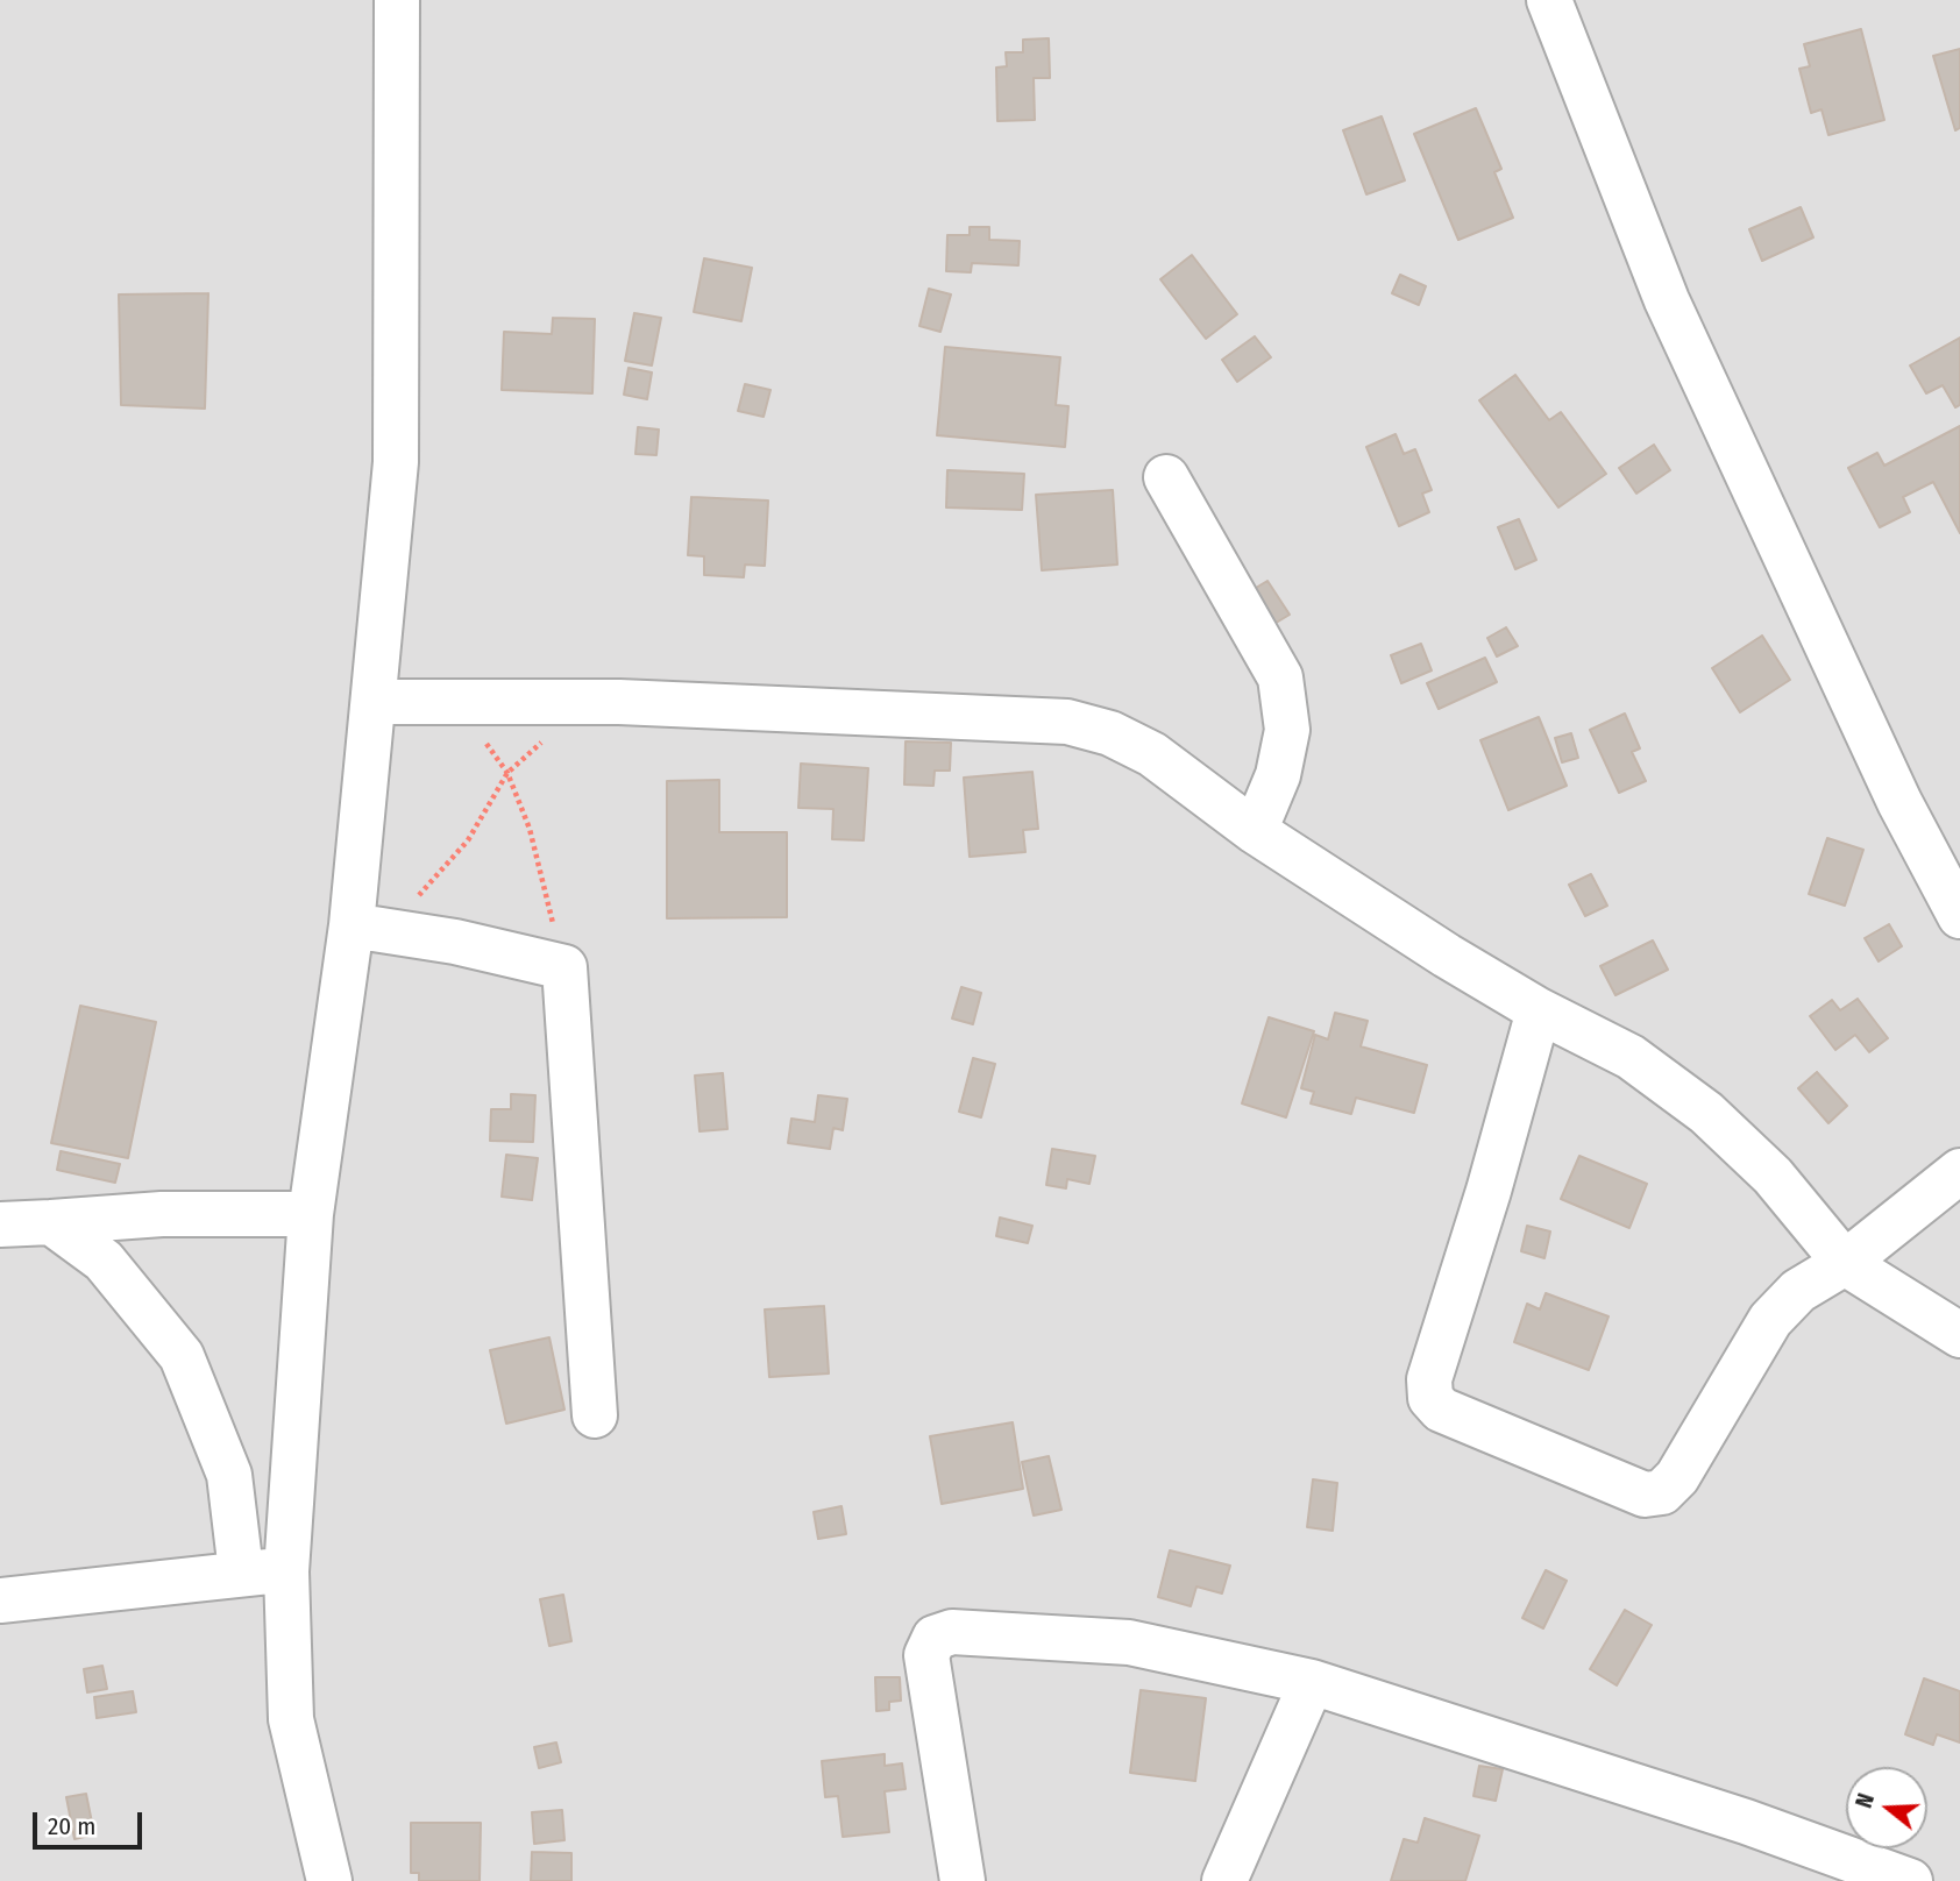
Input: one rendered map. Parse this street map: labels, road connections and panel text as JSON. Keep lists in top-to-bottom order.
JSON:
{
  "scale_bar": "20 m",
  "north": "left"
}
